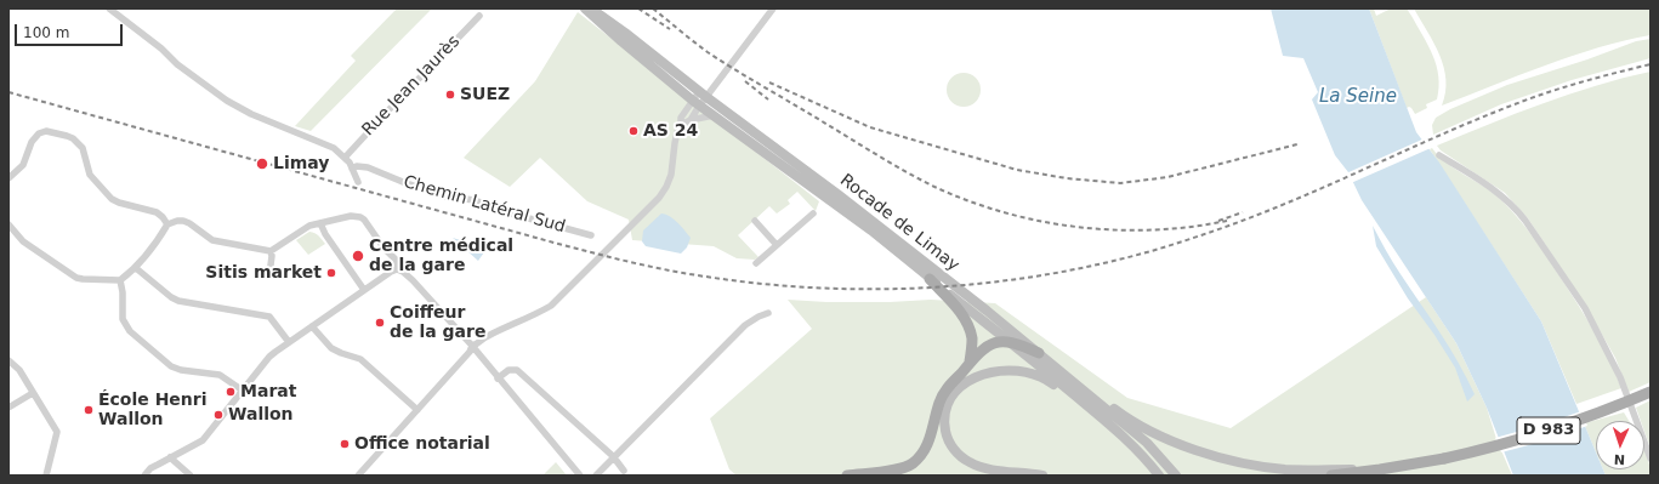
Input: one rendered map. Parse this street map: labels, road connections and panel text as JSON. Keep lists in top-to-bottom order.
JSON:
{
  "streets": {
    "main road": ["Rocade de Limay", "D 983"],
    "street": ["Rue Jean Jaurès", "Chemin Latéral Sud"]
  },
  "water": ["La Seine"],
  "places": [
    "SUEZ",
    "AS 24",
    "Limay",
    "Centre médical de la gare",
    "Sitis market",
    "Coiffeur de la gare",
    "Marat",
    "École Henri Wallon",
    "Wallon",
    "Office notarial"
  ],
  "scale_bar": "100 m",
  "north": "bottom"
}
